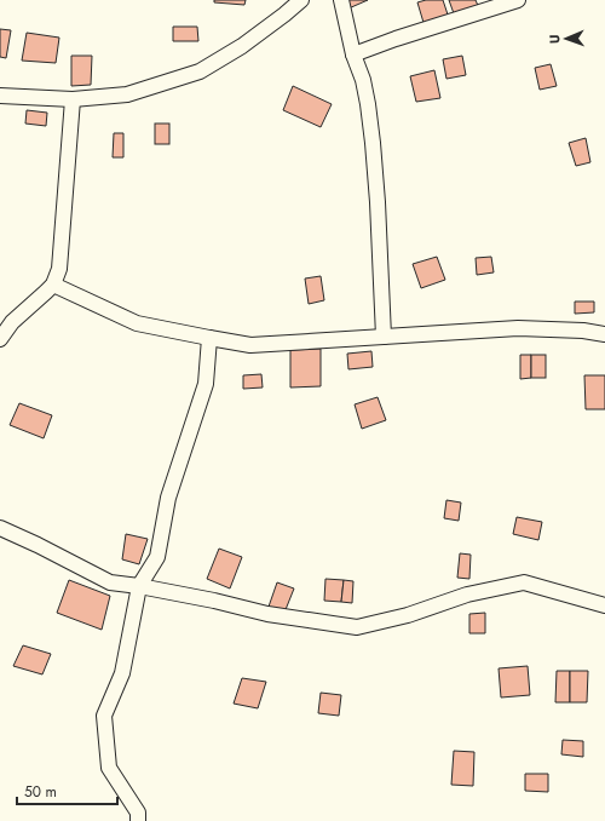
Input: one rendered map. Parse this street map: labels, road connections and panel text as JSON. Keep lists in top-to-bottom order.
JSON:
{
  "scale_bar": "50 m",
  "north": "left"
}
